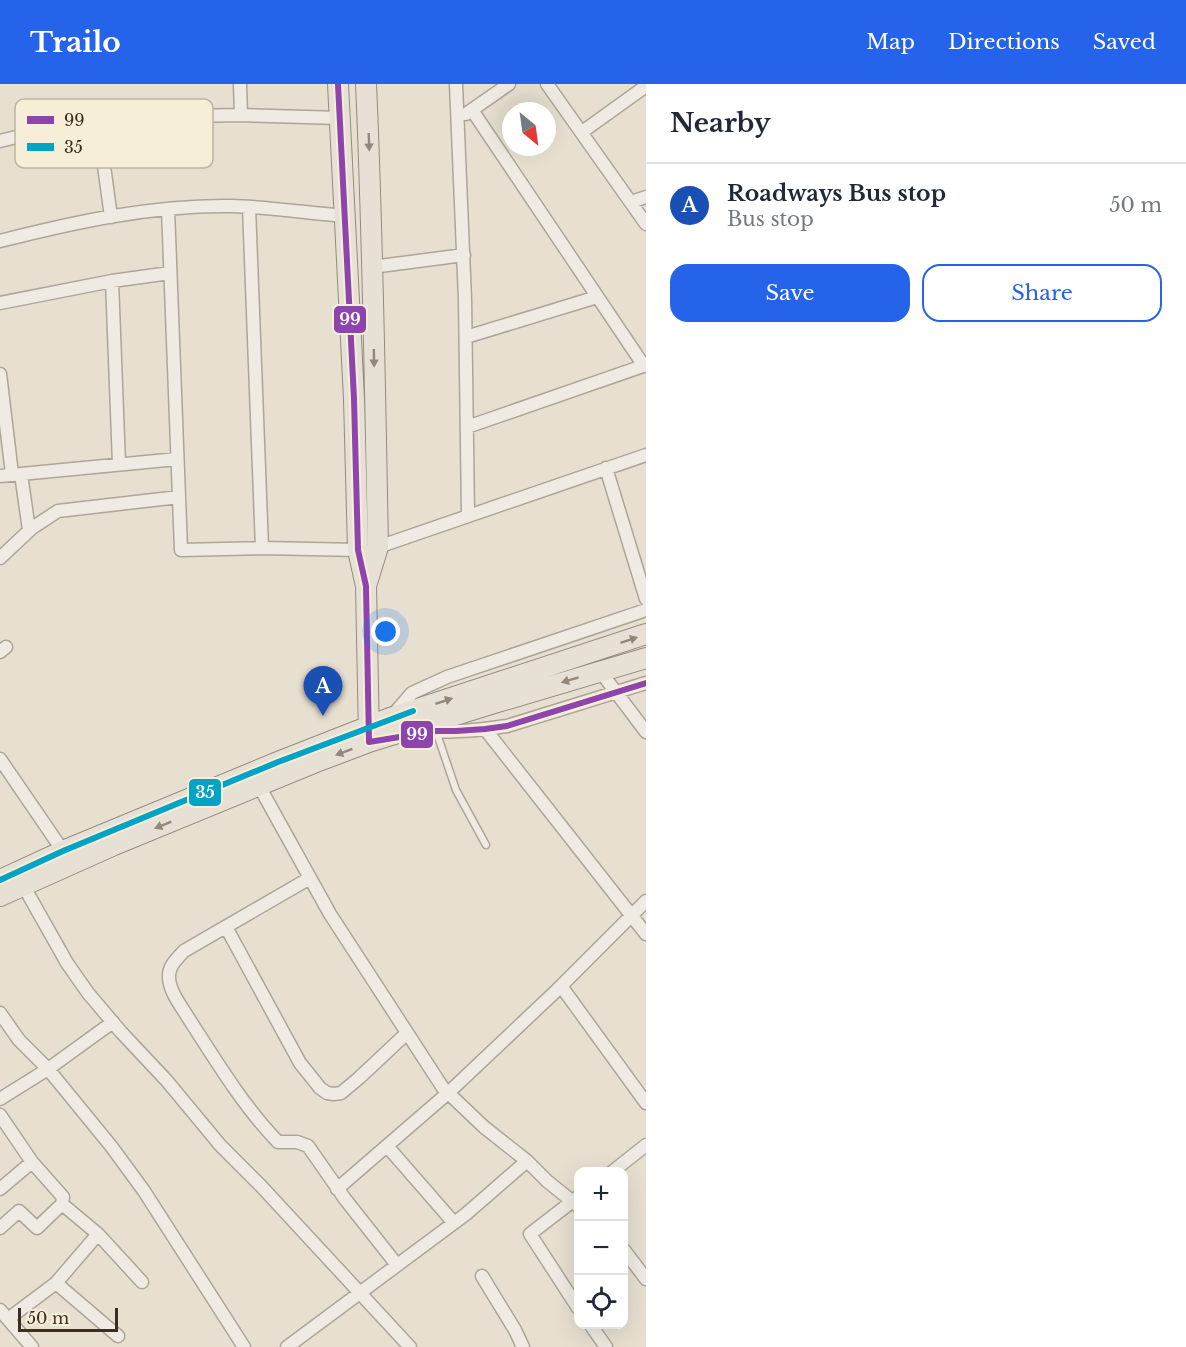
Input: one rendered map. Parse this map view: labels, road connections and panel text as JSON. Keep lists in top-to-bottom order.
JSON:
{
  "lines": ["transit line 99", "transit line 35"],
  "legend": ["99", "35"],
  "scale_bar": "50 m",
  "north": "bottom right",
  "page": {
    "header": "Trailo",
    "nav": ["Map", "Directions", "Saved"],
    "heading": "Nearby",
    "list": [
      {
        "mark": "A",
        "name": "Roadways Bus stop",
        "note": "Bus stop",
        "value": "50 m"
      }
    ],
    "buttons": ["Save", "Share"],
    "pins": "A",
    "map_buttons": ["+", "−"],
    "scale": "50 m"
  }
}
